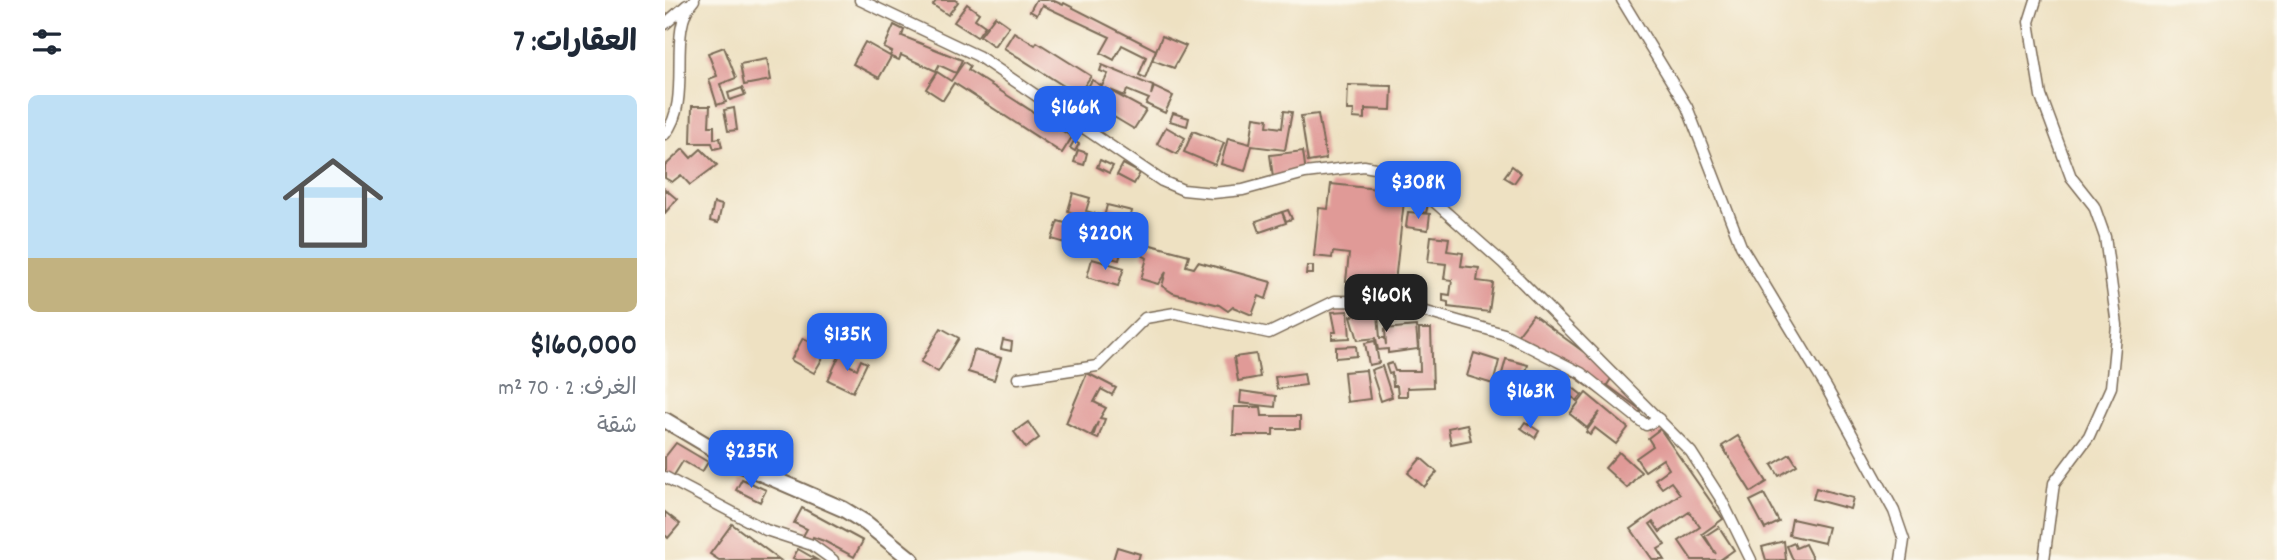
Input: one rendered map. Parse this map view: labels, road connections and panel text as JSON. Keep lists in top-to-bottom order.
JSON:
{
  "page": {
    "heading": "العقارات: 7",
    "list": [
      {
        "name": "$160,000",
        "note": "الغرف: 2 · 70 m² · شقة"
      }
    ],
    "price": [
      "$166K",
      "$308K",
      "$220K",
      "$160K",
      "$135K",
      "$163K",
      "$235K"
    ]
  }
}
